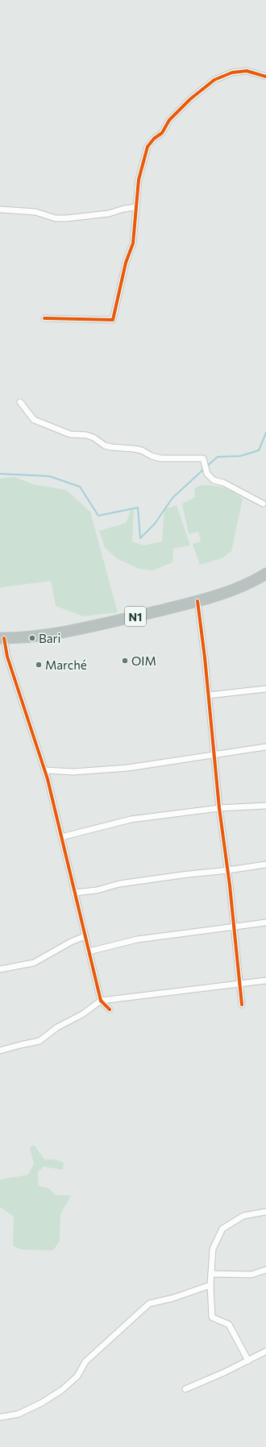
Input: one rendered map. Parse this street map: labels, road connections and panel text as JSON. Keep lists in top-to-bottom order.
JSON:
{
  "streets": {
    "highway": ["N1"]
  },
  "places": ["Bari", "OIM", "Marché"]
}
